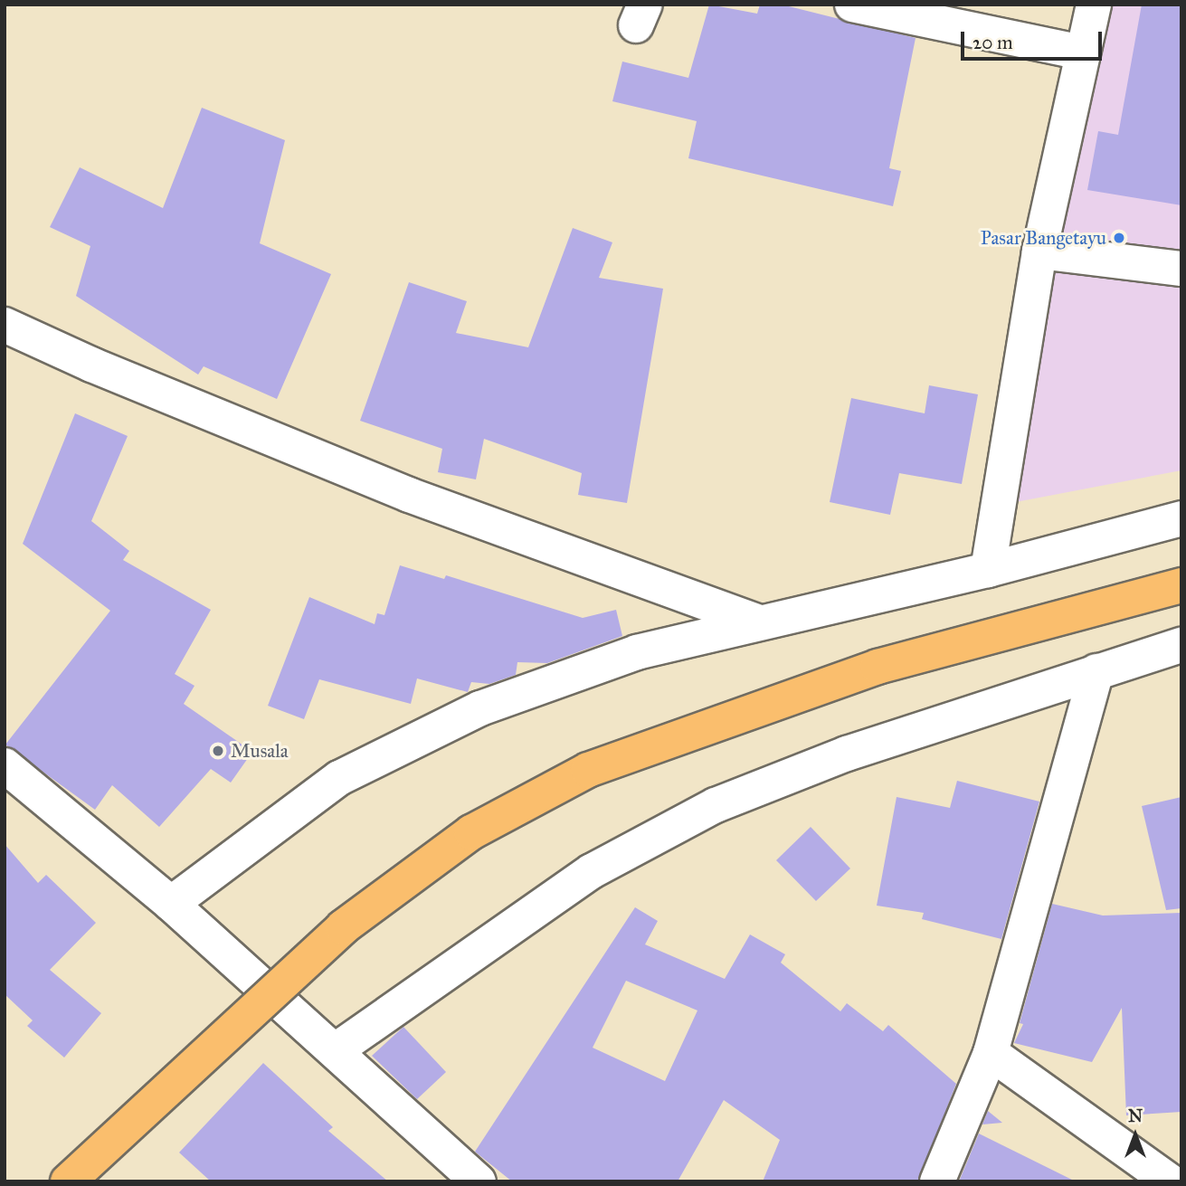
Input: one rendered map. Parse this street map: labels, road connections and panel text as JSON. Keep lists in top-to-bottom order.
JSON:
{
  "places": ["Pasar Bangetayu", "Musala"],
  "scale_bar": "20 m",
  "north": "top"
}
